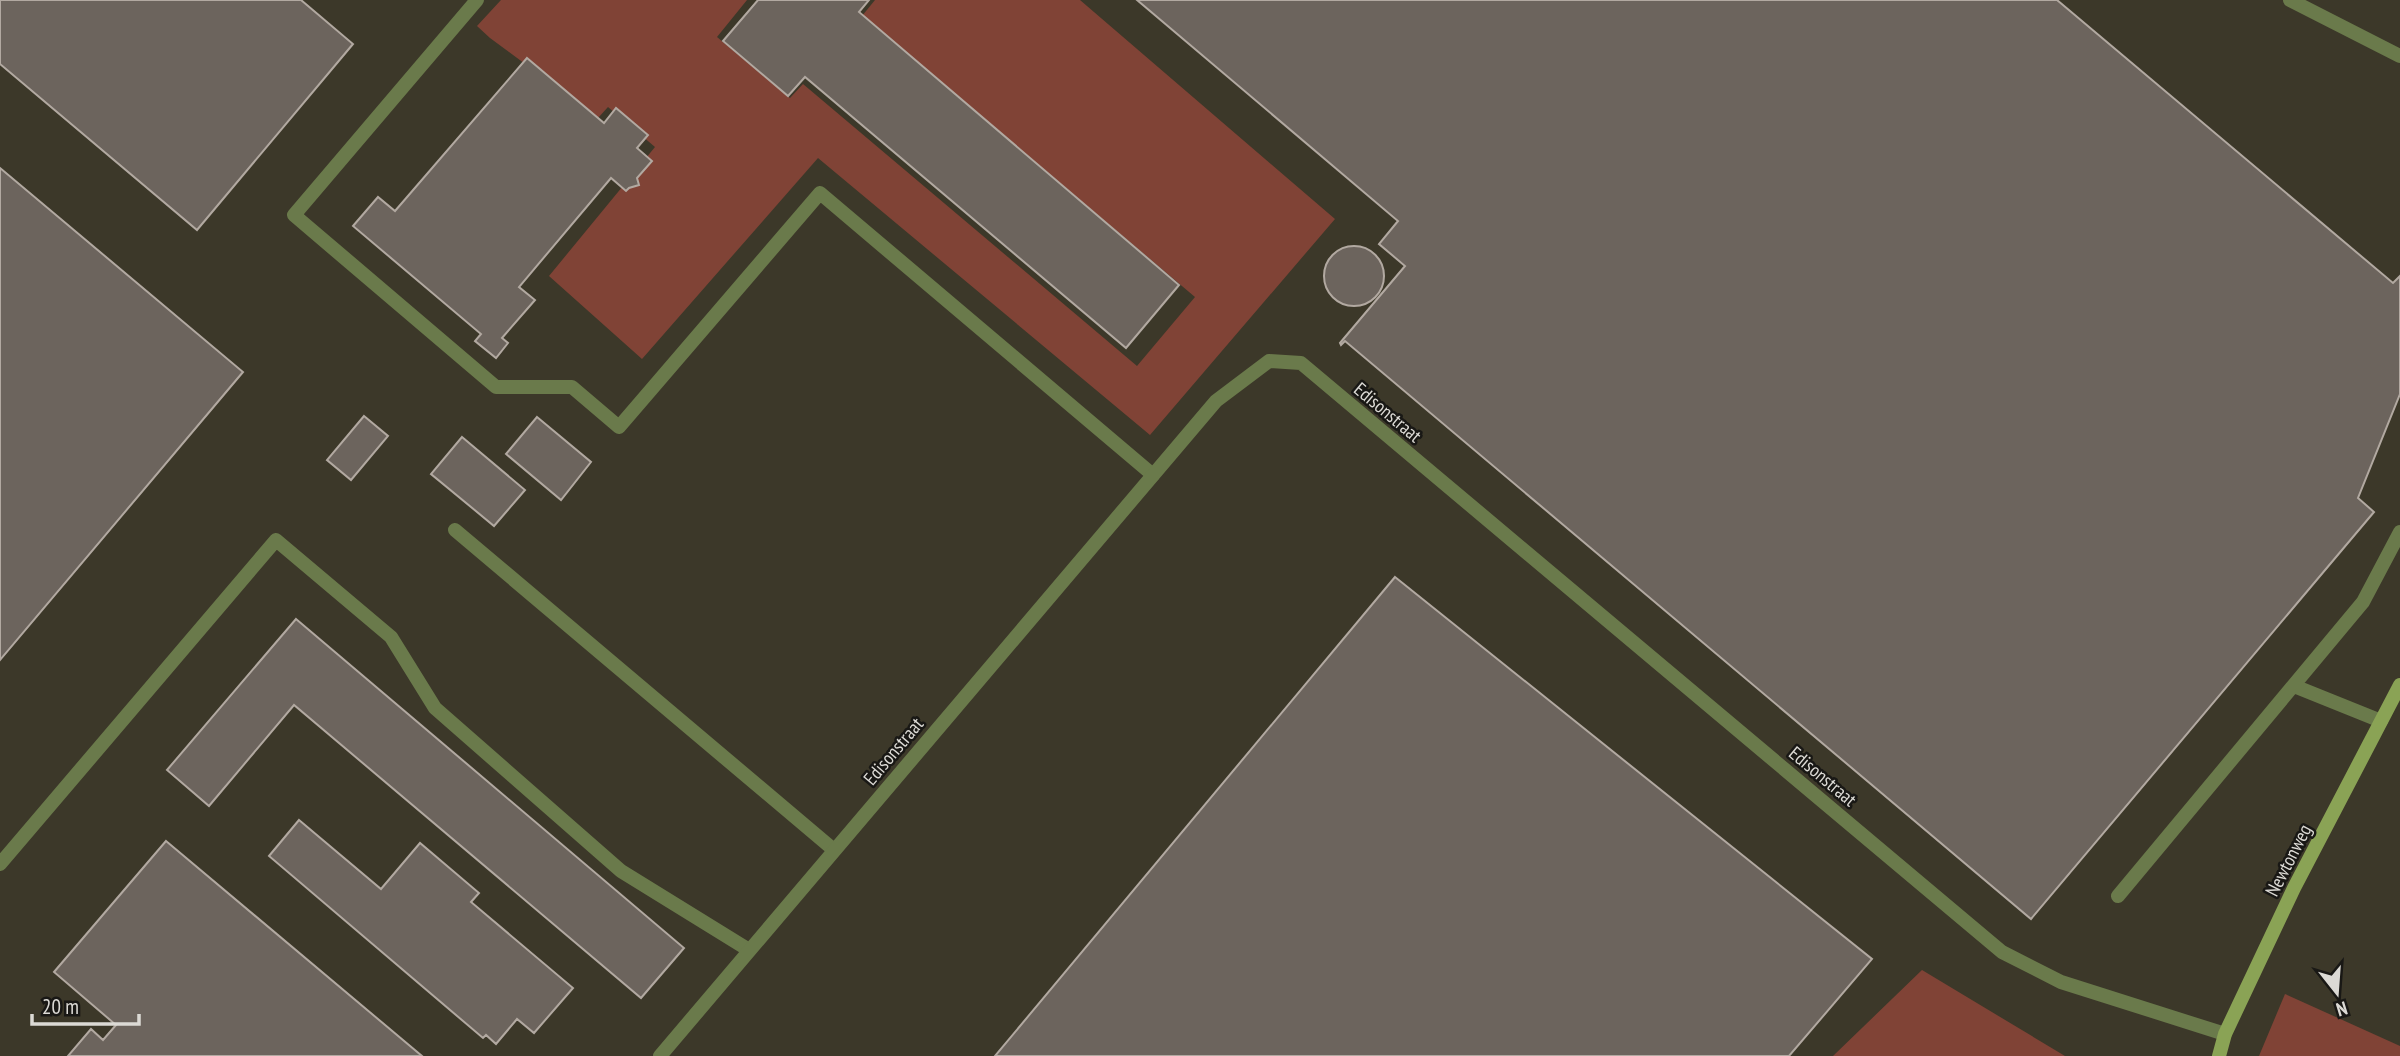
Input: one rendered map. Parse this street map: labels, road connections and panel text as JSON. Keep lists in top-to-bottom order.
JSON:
{
  "streets": {
    "street": ["Edisonstraat", "Newtonweg"]
  },
  "crossings": [
    ["Edisonstraat", "Newtonweg"]
  ],
  "scale_bar": "20 m",
  "north": "bottom"
}
